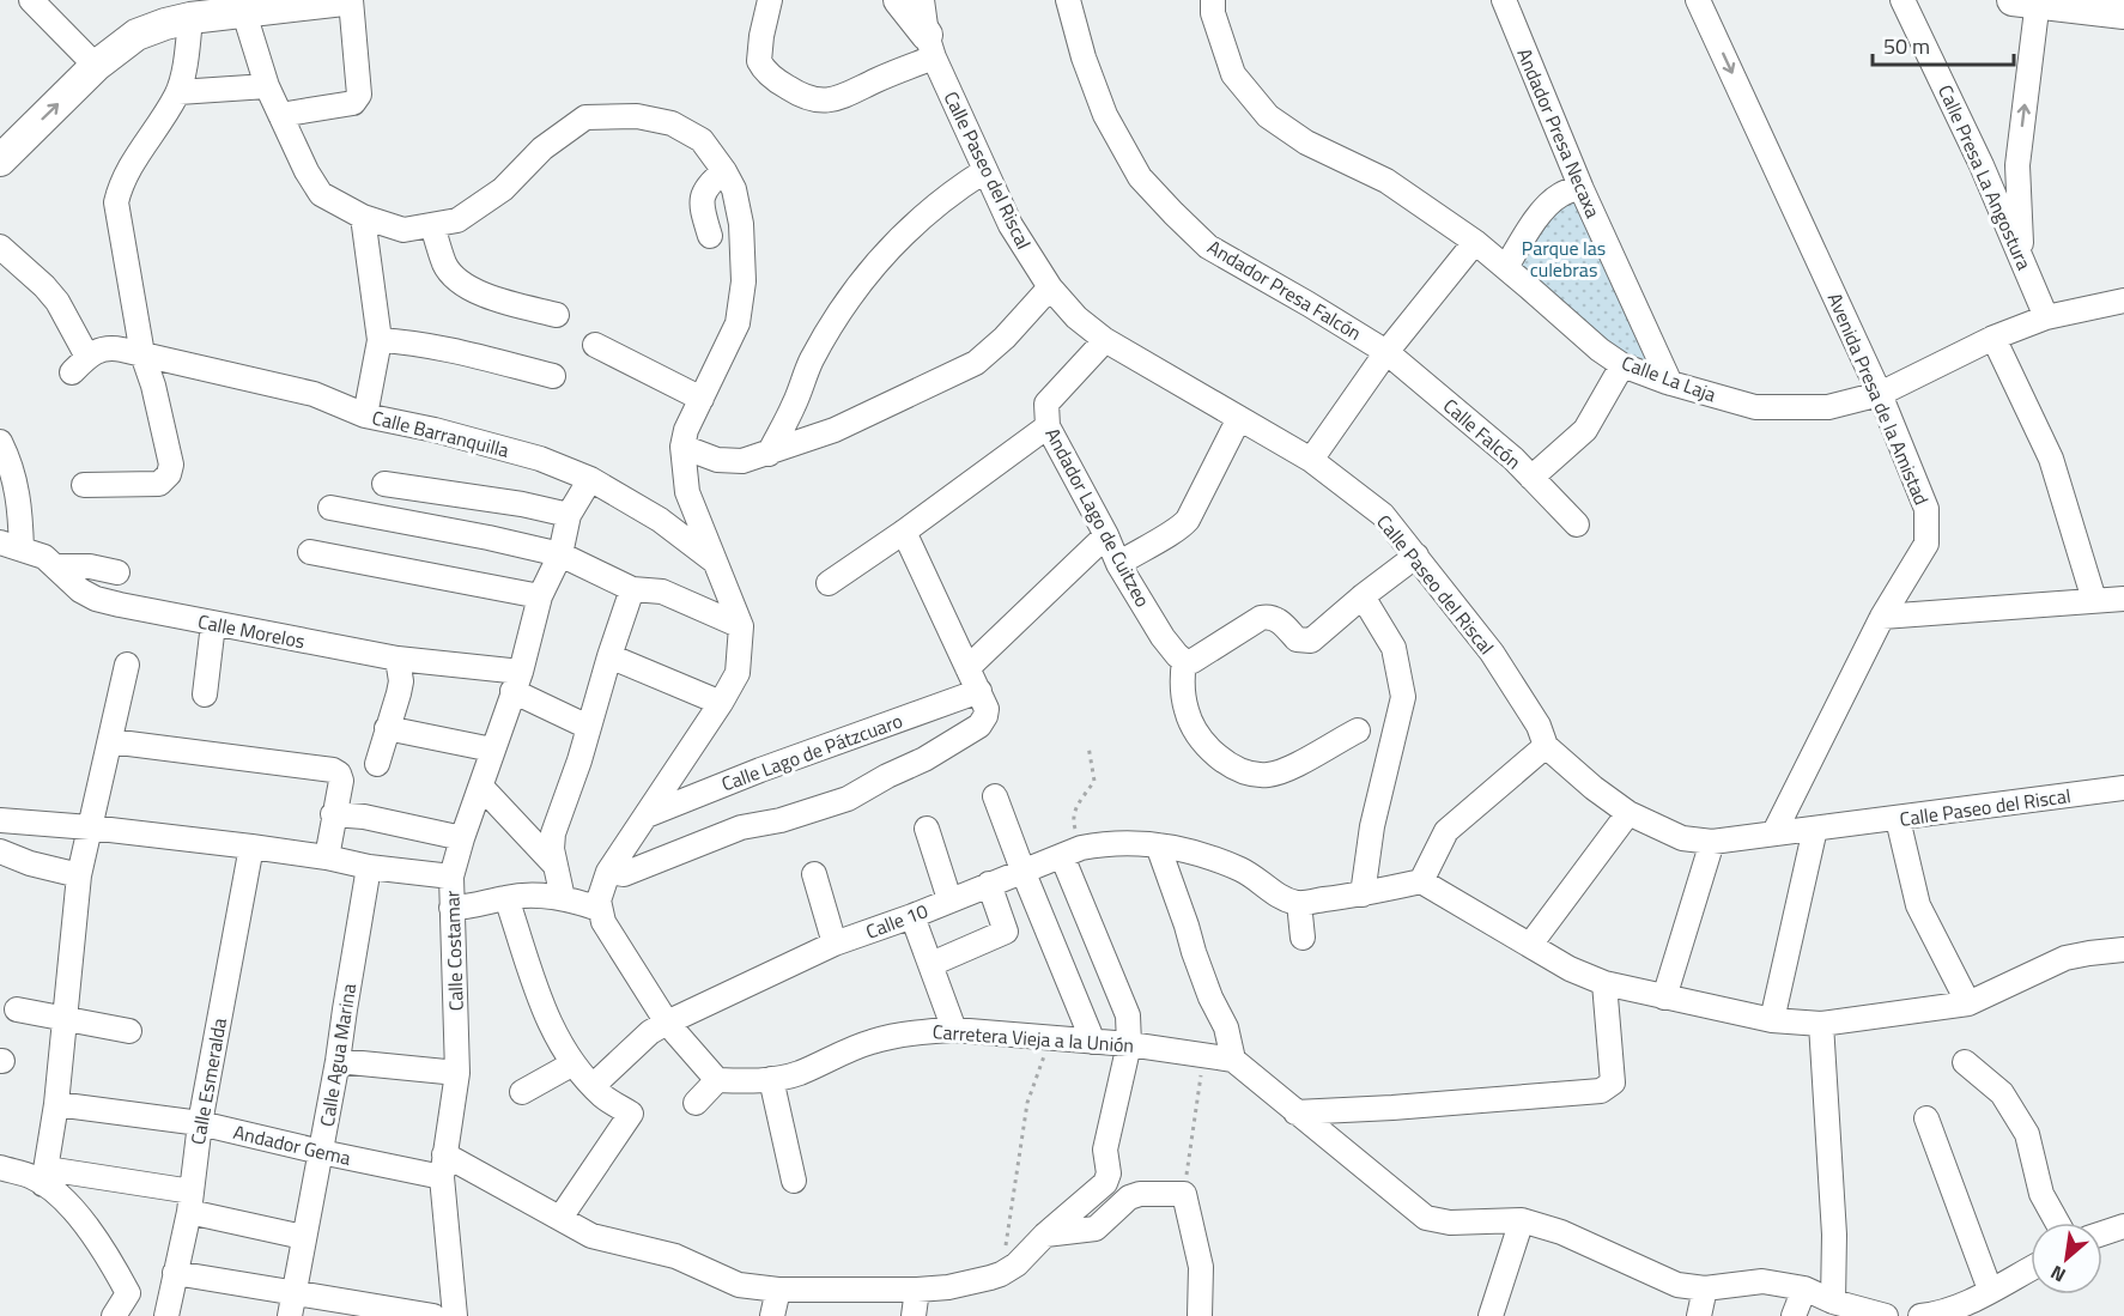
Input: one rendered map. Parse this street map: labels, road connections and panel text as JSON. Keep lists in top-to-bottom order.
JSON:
{
  "streets": {
    "street": [
      "Andador Presa Necaxa",
      "Calle Paseo del Riscal",
      "Calle Presa La Angostura",
      "Andador Presa Falcón",
      "Calle La Laja",
      "Avenida Presa de la Amistad",
      "Calle Barranquilla",
      "Calle Falcón",
      "Andador Lago de Cuitzeo",
      "Calle Morelos",
      "Calle Lago de Pátzcuaro",
      "Calle 10",
      "Calle Costamar",
      "Carretera Vieja a la Unión",
      "Calle Agua Marina",
      "Calle Esmeralda",
      "Andador Gema"
    ]
  },
  "crossings": [
    ["Andador Presa Necaxa", "Calle La Laja"],
    ["Calle Paseo del Riscal", "Avenida Presa de la Amistad"],
    ["Calle Paseo del Riscal", "Andador Lago de Cuitzeo"],
    ["Calle Presa La Angostura", "Calle La Laja"],
    ["Andador Presa Falcón", "Calle Falcón"],
    ["Calle La Laja", "Avenida Presa de la Amistad"],
    ["Calle La Laja", "Calle Falcón"],
    ["Calle Barranquilla", "Calle Costamar"],
    ["Calle Morelos", "Calle Costamar"],
    ["Calle Costamar", "Andador Gema"],
    ["Calle Agua Marina", "Andador Gema"],
    ["Calle Esmeralda", "Andador Gema"]
  ],
  "one_way": ["Avenida Presa de la Amistad"],
  "parks": ["Parque las culebras"],
  "scale_bar": "50 m",
  "north": "bottom left"
}
